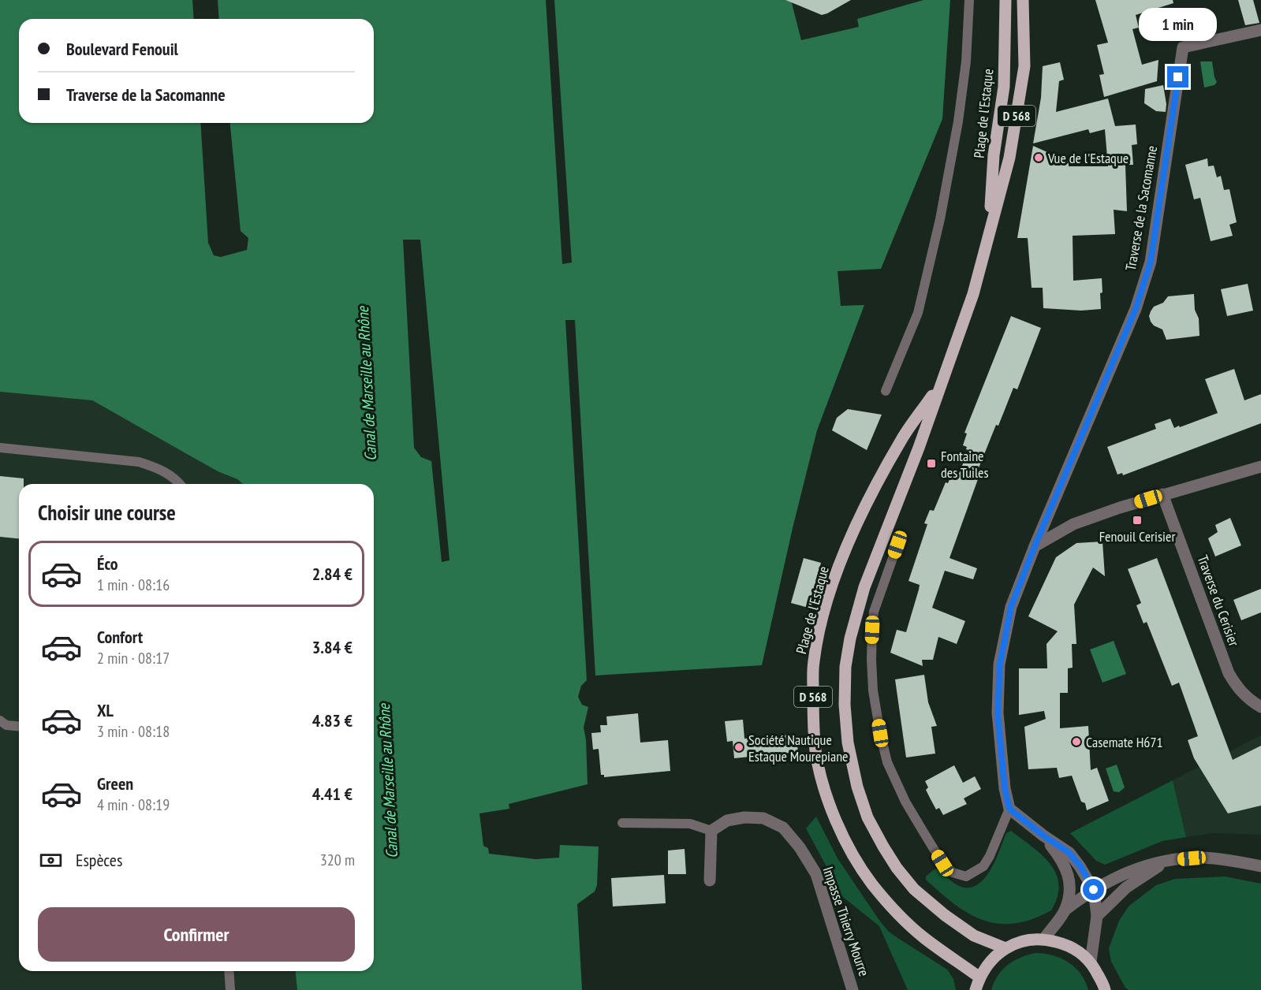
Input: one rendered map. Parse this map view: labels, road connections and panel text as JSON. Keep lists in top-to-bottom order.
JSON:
{
  "streets": {
    "main road": ["Plage de l'Estaque", "D 568"],
    "street": ["Traverse de la Sacomanne", "Traverse du Cerisier", "Impasse Thierry Mourre"]
  },
  "water": ["Canal de Marseille au Rhône"],
  "places": {
    "other": ["Vue de l'Estaque", "Casemate H671", "Société Nautique Estaque Mourepiane"],
    "transit": ["Fontaine des Tuiles", "Fenouil Cerisier"]
  },
  "page": {
    "bubble": "1 min",
    "banner": ["Boulevard Fenouil", "Traverse de la Sacomanne"],
    "heading": "Choisir une course",
    "list": [
      {
        "name": "Éco",
        "note": "1 min · 08:16",
        "value": "2.84 €"
      },
      {
        "name": "Confort",
        "note": "2 min · 08:17",
        "value": "3.84 €"
      },
      {
        "name": "XL",
        "note": "3 min · 08:18",
        "value": "4.83 €"
      },
      {
        "name": "Green",
        "note": "4 min · 08:19",
        "value": "4.41 €"
      }
    ],
    "pay": ["Espèces", "320 m"],
    "buttons": "Confirmer"
  }
}
